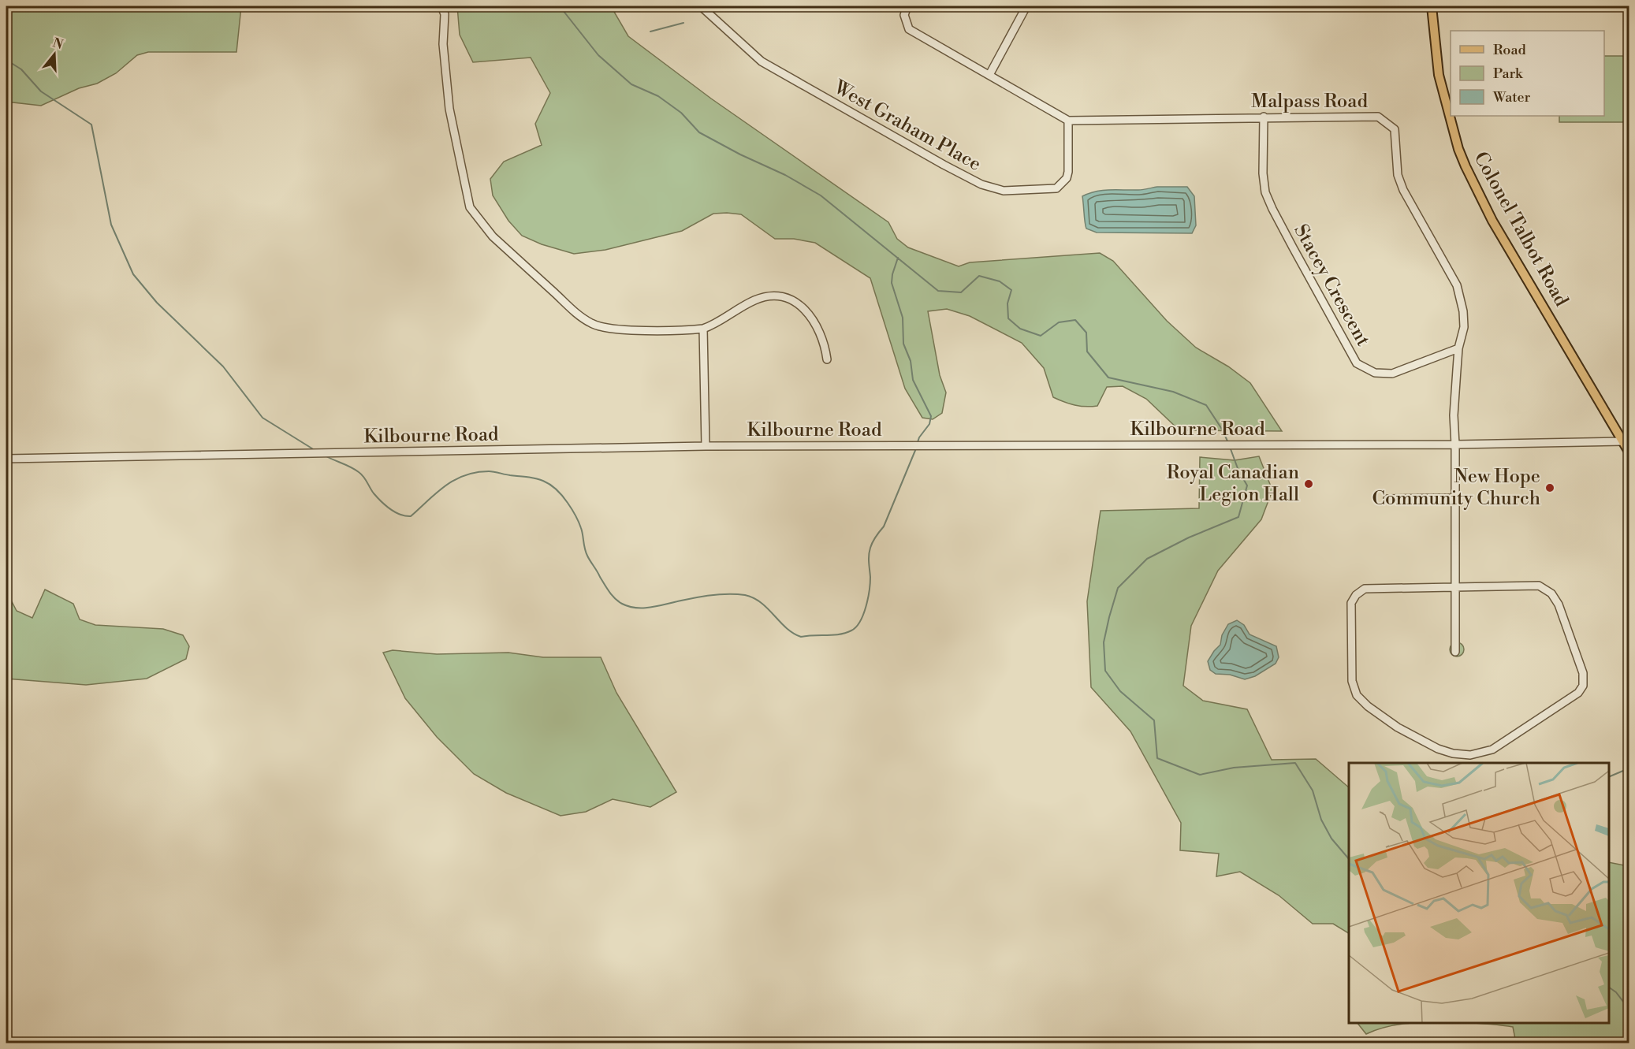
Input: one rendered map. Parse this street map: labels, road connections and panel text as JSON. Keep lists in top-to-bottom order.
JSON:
{
  "streets": {
    "main road": ["Colonel Talbot Road"],
    "street": [
      "Malpass Road",
      "West Graham Place",
      "Stacey Crescent",
      "Kilbourne Road"
    ]
  },
  "crossings": [
    ["Malpass Road", "West Graham Place"],
    ["Malpass Road", "Stacey Crescent"],
    ["Malpass Road", "Kilbourne Road"],
    ["Colonel Talbot Road", "Kilbourne Road"]
  ],
  "places": ["Royal Canadian Legion Hall", "New Hope Community Church"],
  "legend": ["Road", "Park", "Water"],
  "north": "top"
}
